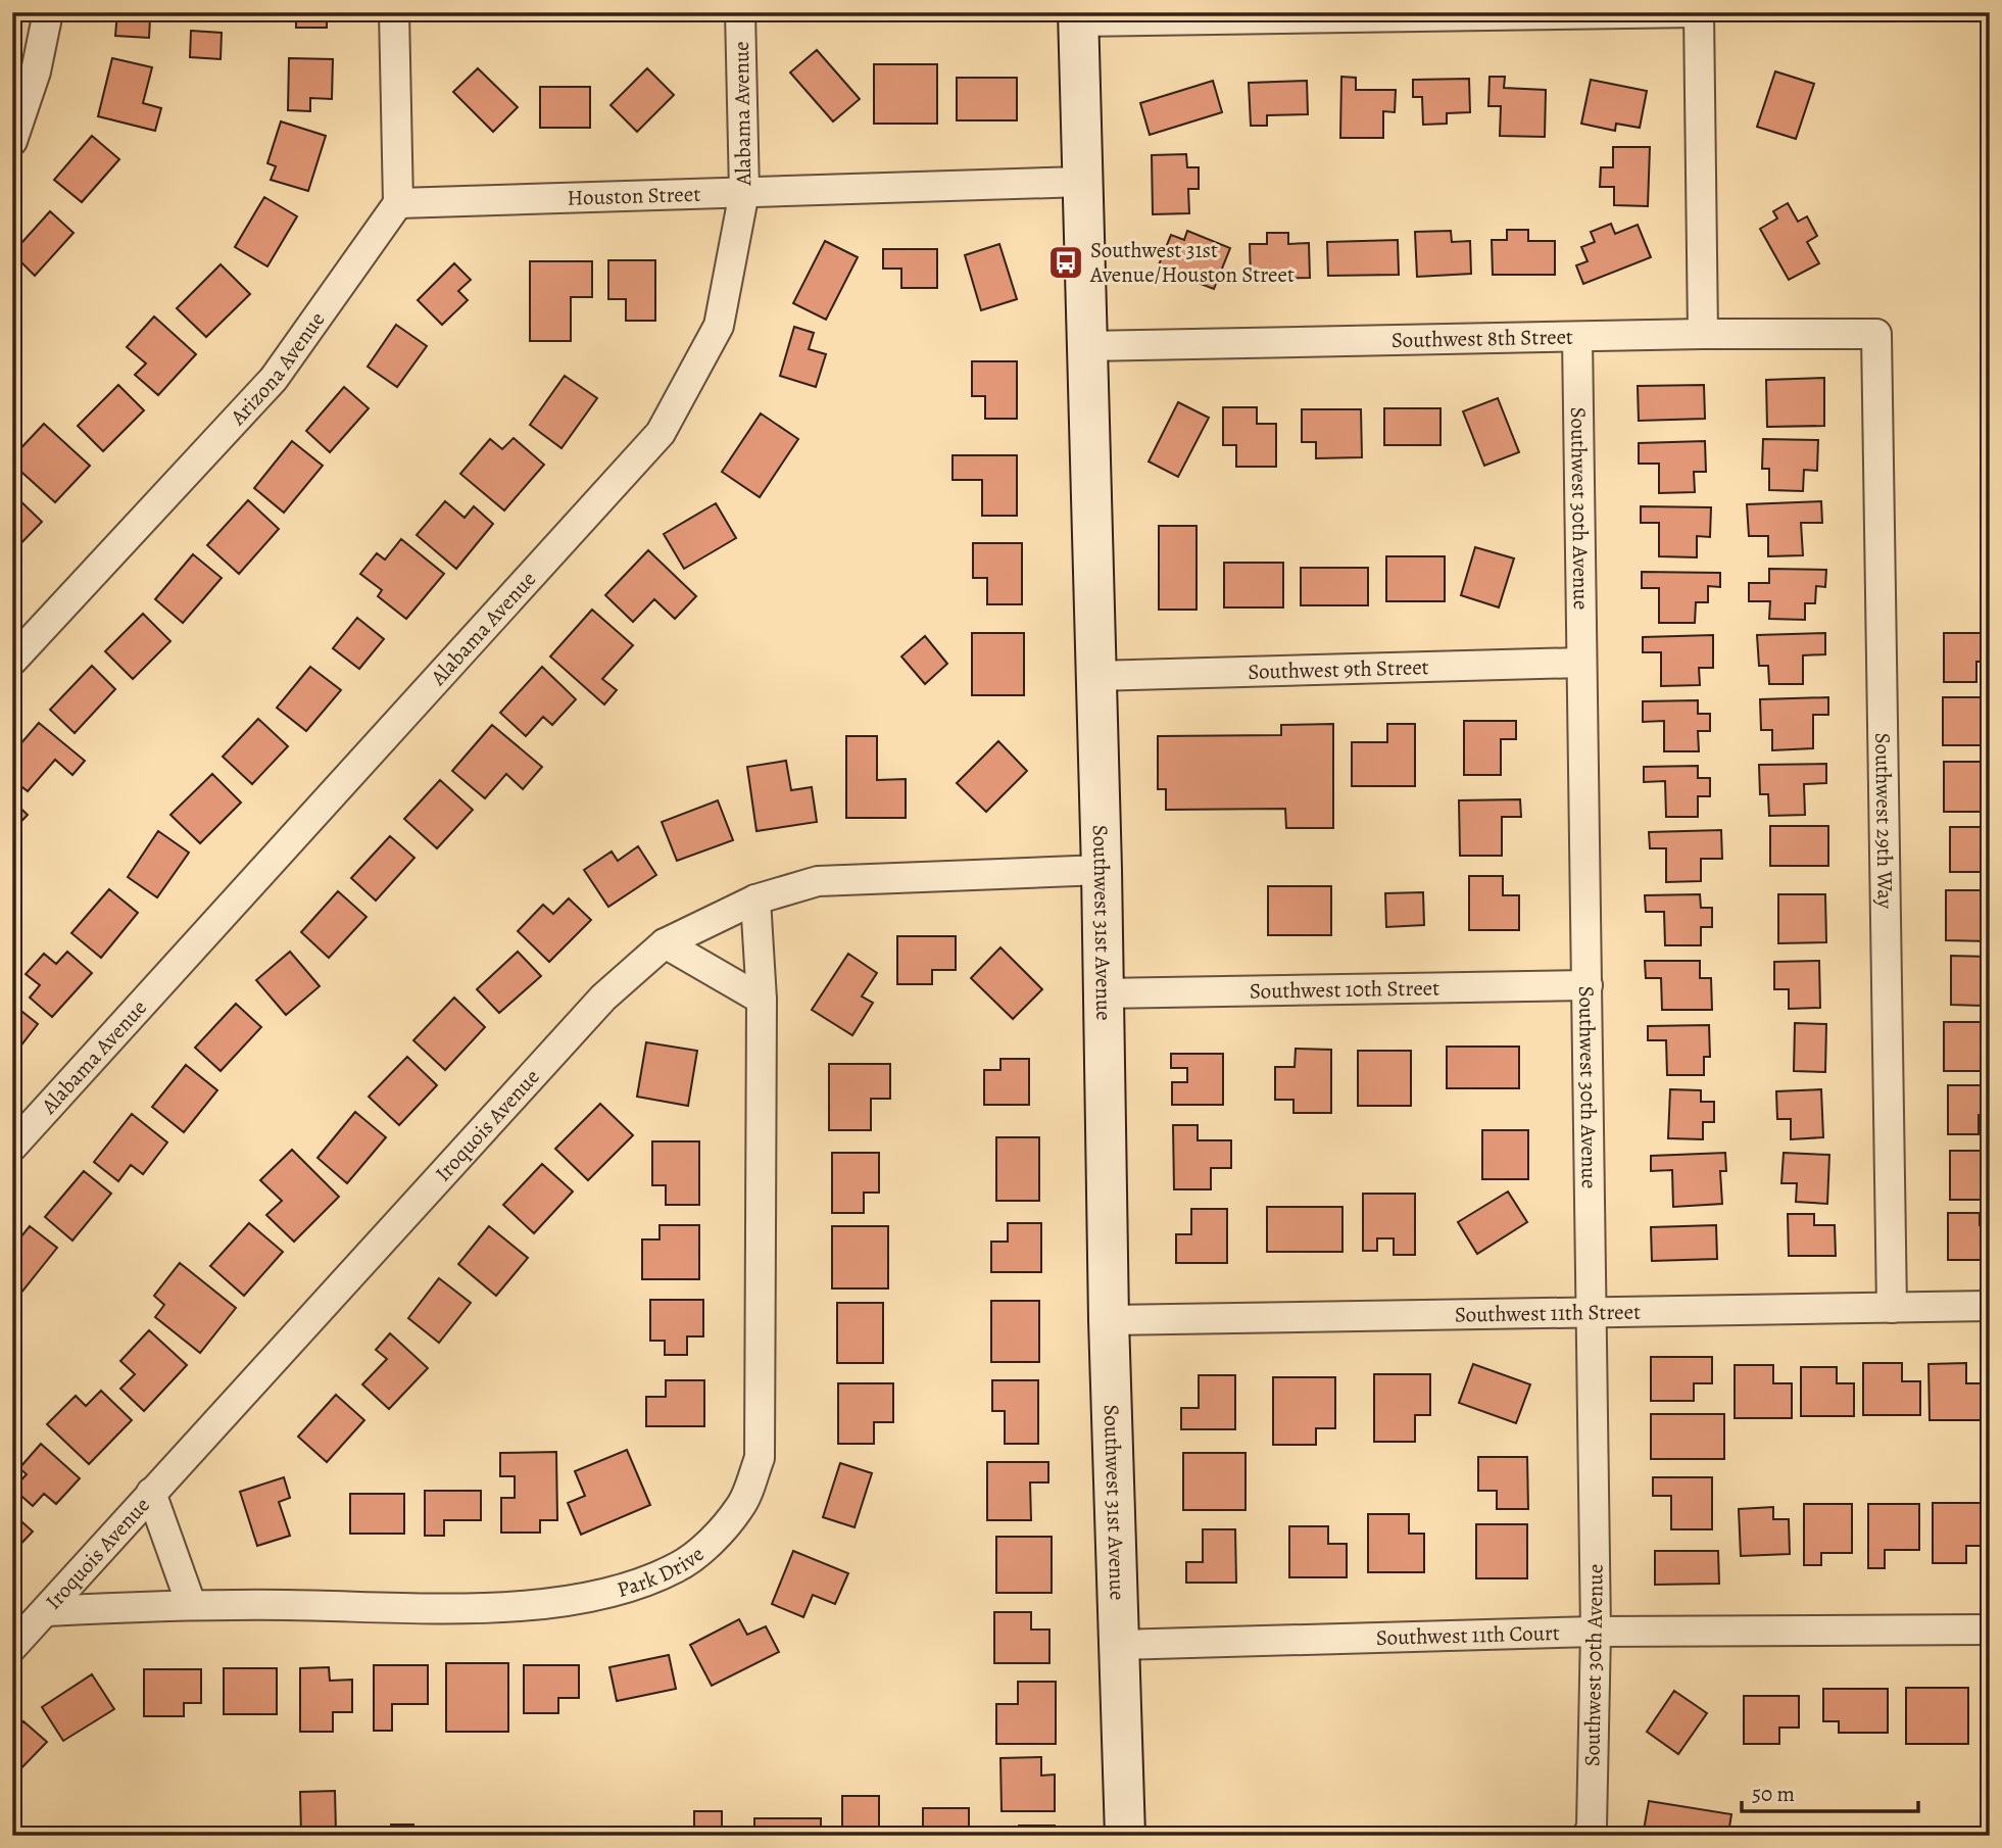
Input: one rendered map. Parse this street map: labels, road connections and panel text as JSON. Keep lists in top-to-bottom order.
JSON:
{
  "streets": {
    "main road": ["Southwest 31st Avenue"],
    "street": [
      "Alabama Avenue",
      "Houston Street",
      "Southwest 8th Street",
      "Arizona Avenue",
      "Southwest 30th Avenue",
      "Southwest 9th Street",
      "Southwest 29th Way",
      "Southwest 10th Street",
      "Iroquois Avenue",
      "Southwest 11th Street",
      "Park Drive",
      "Southwest 11th Court"
    ]
  },
  "crossings": [
    ["Alabama Avenue", "Houston Street"],
    ["Houston Street", "Arizona Avenue"],
    ["Houston Street", "Southwest 31st Avenue"],
    ["Southwest 8th Street", "Southwest 30th Avenue"],
    ["Southwest 8th Street", "Southwest 29th Way"],
    ["Southwest 8th Street", "Southwest 31st Avenue"],
    ["Southwest 30th Avenue", "Southwest 9th Street"],
    ["Southwest 30th Avenue", "Southwest 10th Street"],
    ["Southwest 30th Avenue", "Southwest 11th Street"],
    ["Southwest 30th Avenue", "Southwest 11th Court"],
    ["Southwest 9th Street", "Southwest 31st Avenue"],
    ["Southwest 29th Way", "Southwest 11th Street"],
    ["Southwest 31st Avenue", "Southwest 10th Street"],
    ["Southwest 31st Avenue", "Iroquois Avenue"],
    ["Southwest 31st Avenue", "Southwest 11th Street"],
    ["Southwest 31st Avenue", "Southwest 11th Court"],
    ["Iroquois Avenue", "Park Drive"]
  ],
  "places": {
    "bus stop": ["Southwest 31st Avenue/Houston Street"]
  },
  "scale_bar": "50 m"
}
